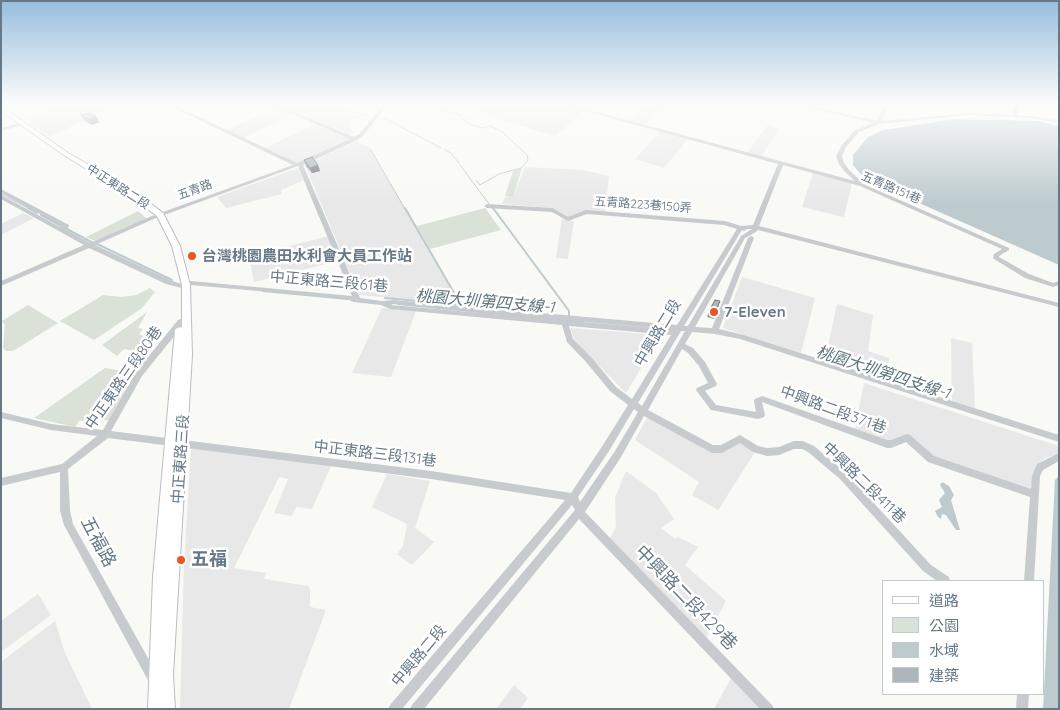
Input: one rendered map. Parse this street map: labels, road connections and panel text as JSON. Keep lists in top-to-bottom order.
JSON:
{
  "streets": {
    "main road": ["中正東路二段", "中正東路三段"],
    "street": [
      "五青路151巷",
      "五青路",
      "五青路223巷150弄",
      "中正東路三段61巷",
      "中興路二段",
      "中正東路三段80巷",
      "中興路二段371巷",
      "中正東路三段131巷",
      "中興路二段411巷",
      "五福路",
      "中興路二段429巷"
    ]
  },
  "crossings": [
    ["中正東路二段", "五青路"],
    ["中正東路二段", "中正東路三段"],
    ["五青路", "中正東路三段"],
    ["五青路223巷150弄", "中興路二段"],
    ["中正東路三段61巷", "中興路二段"],
    ["中正東路三段61巷", "中正東路三段"],
    ["中興路二段", "中興路二段371巷"],
    ["中興路二段", "中正東路三段131巷"],
    ["中興路二段", "中興路二段411巷"],
    ["中興路二段", "中興路二段429巷"],
    ["中正東路三段80巷", "中正東路三段131巷"],
    ["中正東路三段80巷", "中正東路三段"],
    ["中正東路三段80巷", "五福路"],
    ["中正東路三段131巷", "中正東路三段"],
    ["中正東路三段", "五福路"]
  ],
  "water": ["桃園大圳第四支線-1"],
  "places": ["台灣桃園農田水利會大員工作站", "7-Eleven", "五福"],
  "legend": [
    "道路",
    "公園",
    "水域",
    "建築"
  ]
}
